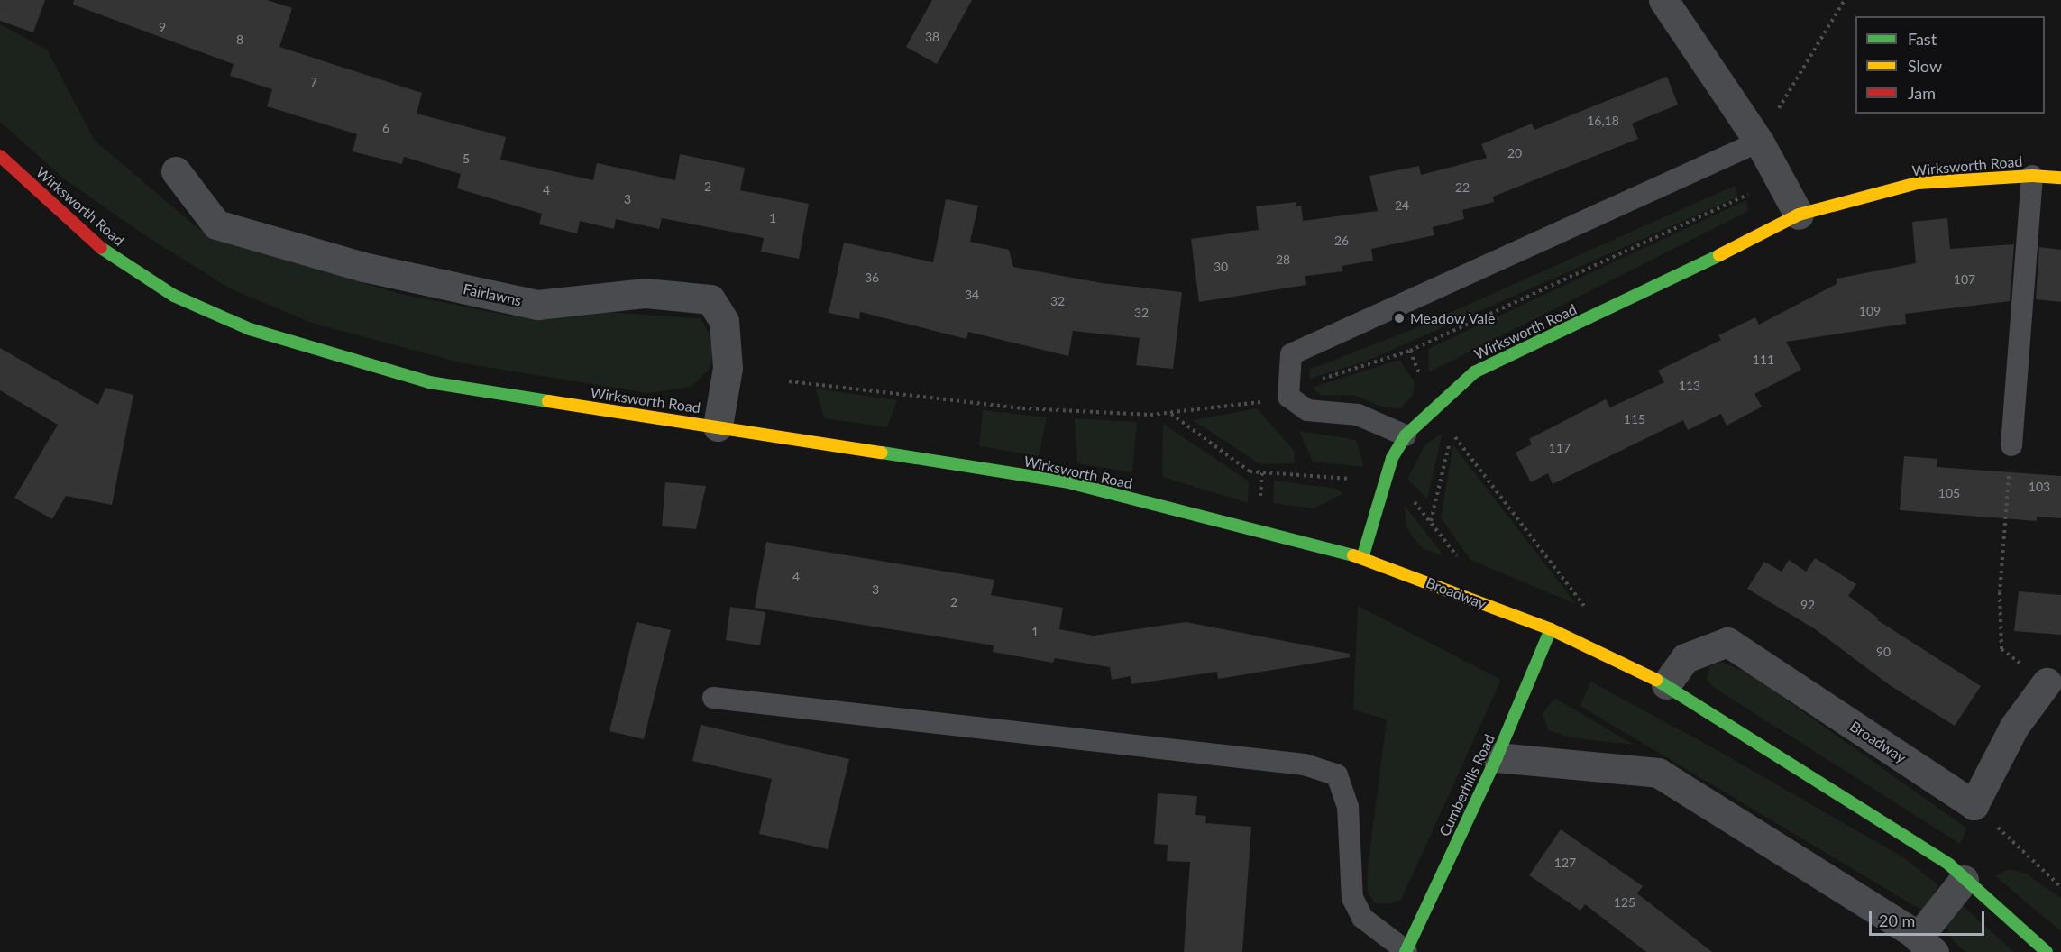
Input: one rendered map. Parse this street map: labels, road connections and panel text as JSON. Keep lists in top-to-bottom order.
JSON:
{
  "streets": {
    "main road": ["Wirksworth Road", "Broadway", "Cumberhills Road"],
    "street": ["Fairlawns"]
  },
  "crossings": [
    ["Wirksworth Road", "Fairlawns"],
    ["Wirksworth Road", "Broadway"],
    ["Broadway", "Cumberhills Road"]
  ],
  "places": ["Meadow Vale"],
  "house_numbers": [
    "9",
    "38",
    "8",
    "7",
    "16,18",
    "6",
    "20",
    "5",
    "2",
    "22",
    "4",
    "3",
    "24",
    "1",
    "26",
    "28",
    "30",
    "36",
    "107",
    "34",
    "32",
    "109",
    "32",
    "111",
    "113",
    "115",
    "117",
    "103",
    "105",
    "4",
    "3",
    "2",
    "92",
    "1",
    "90",
    "127",
    "125"
  ],
  "legend": ["Fast", "Slow", "Jam"],
  "scale_bar": "20 m"
}
